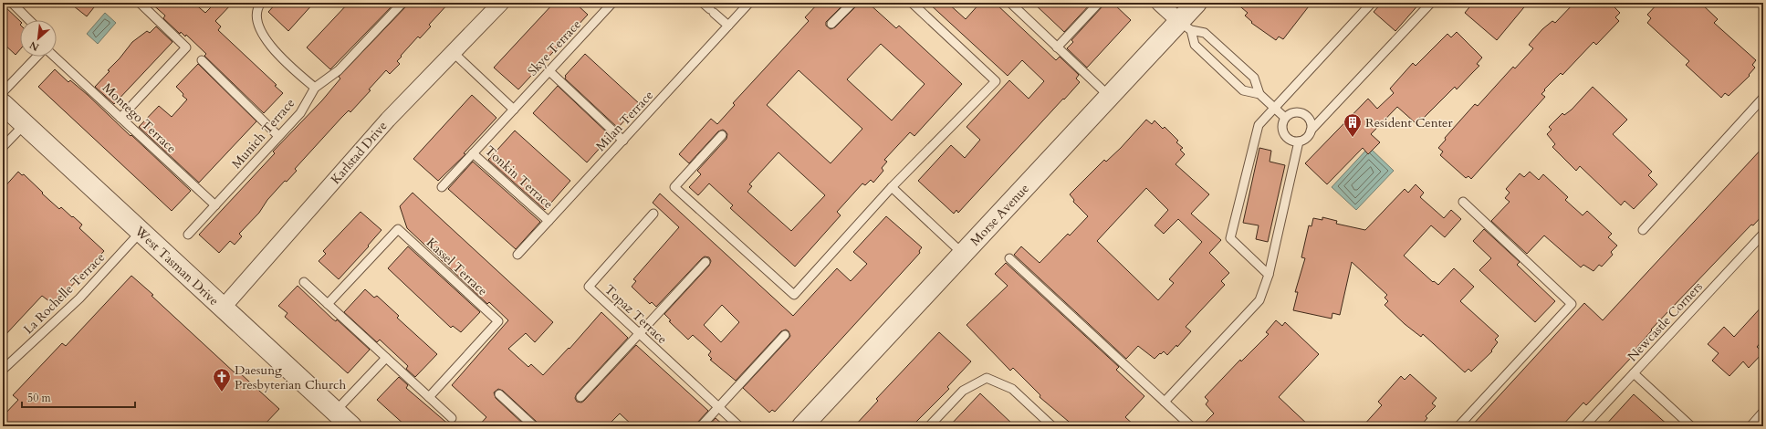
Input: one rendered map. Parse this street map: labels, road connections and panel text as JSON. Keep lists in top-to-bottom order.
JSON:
{
  "streets": {
    "street": ["Karlstad Drive", "Morse Avenue", "West Tasman Drive"],
    "lane": [
      "Skye Terrace",
      "Montego Terrace",
      "Milan Terrace",
      "Munich Terrace",
      "Tonkin Terrace",
      "Kassel Terrace",
      "La Rochelle Terrace",
      "Topaz Terrace",
      "Newcastle Corners"
    ]
  },
  "crossings": [
    ["Skye Terrace", "Tonkin Terrace"],
    ["Montego Terrace", "Munich Terrace"],
    ["Milan Terrace", "Tonkin Terrace"],
    ["Karlstad Drive", "West Tasman Drive"],
    ["West Tasman Drive", "La Rochelle Terrace"]
  ],
  "places": {
    "building": ["Resident Center"],
    "church": ["Daesung Presbyterian Church"]
  },
  "scale_bar": "50 m",
  "north": "bottom left"
}
